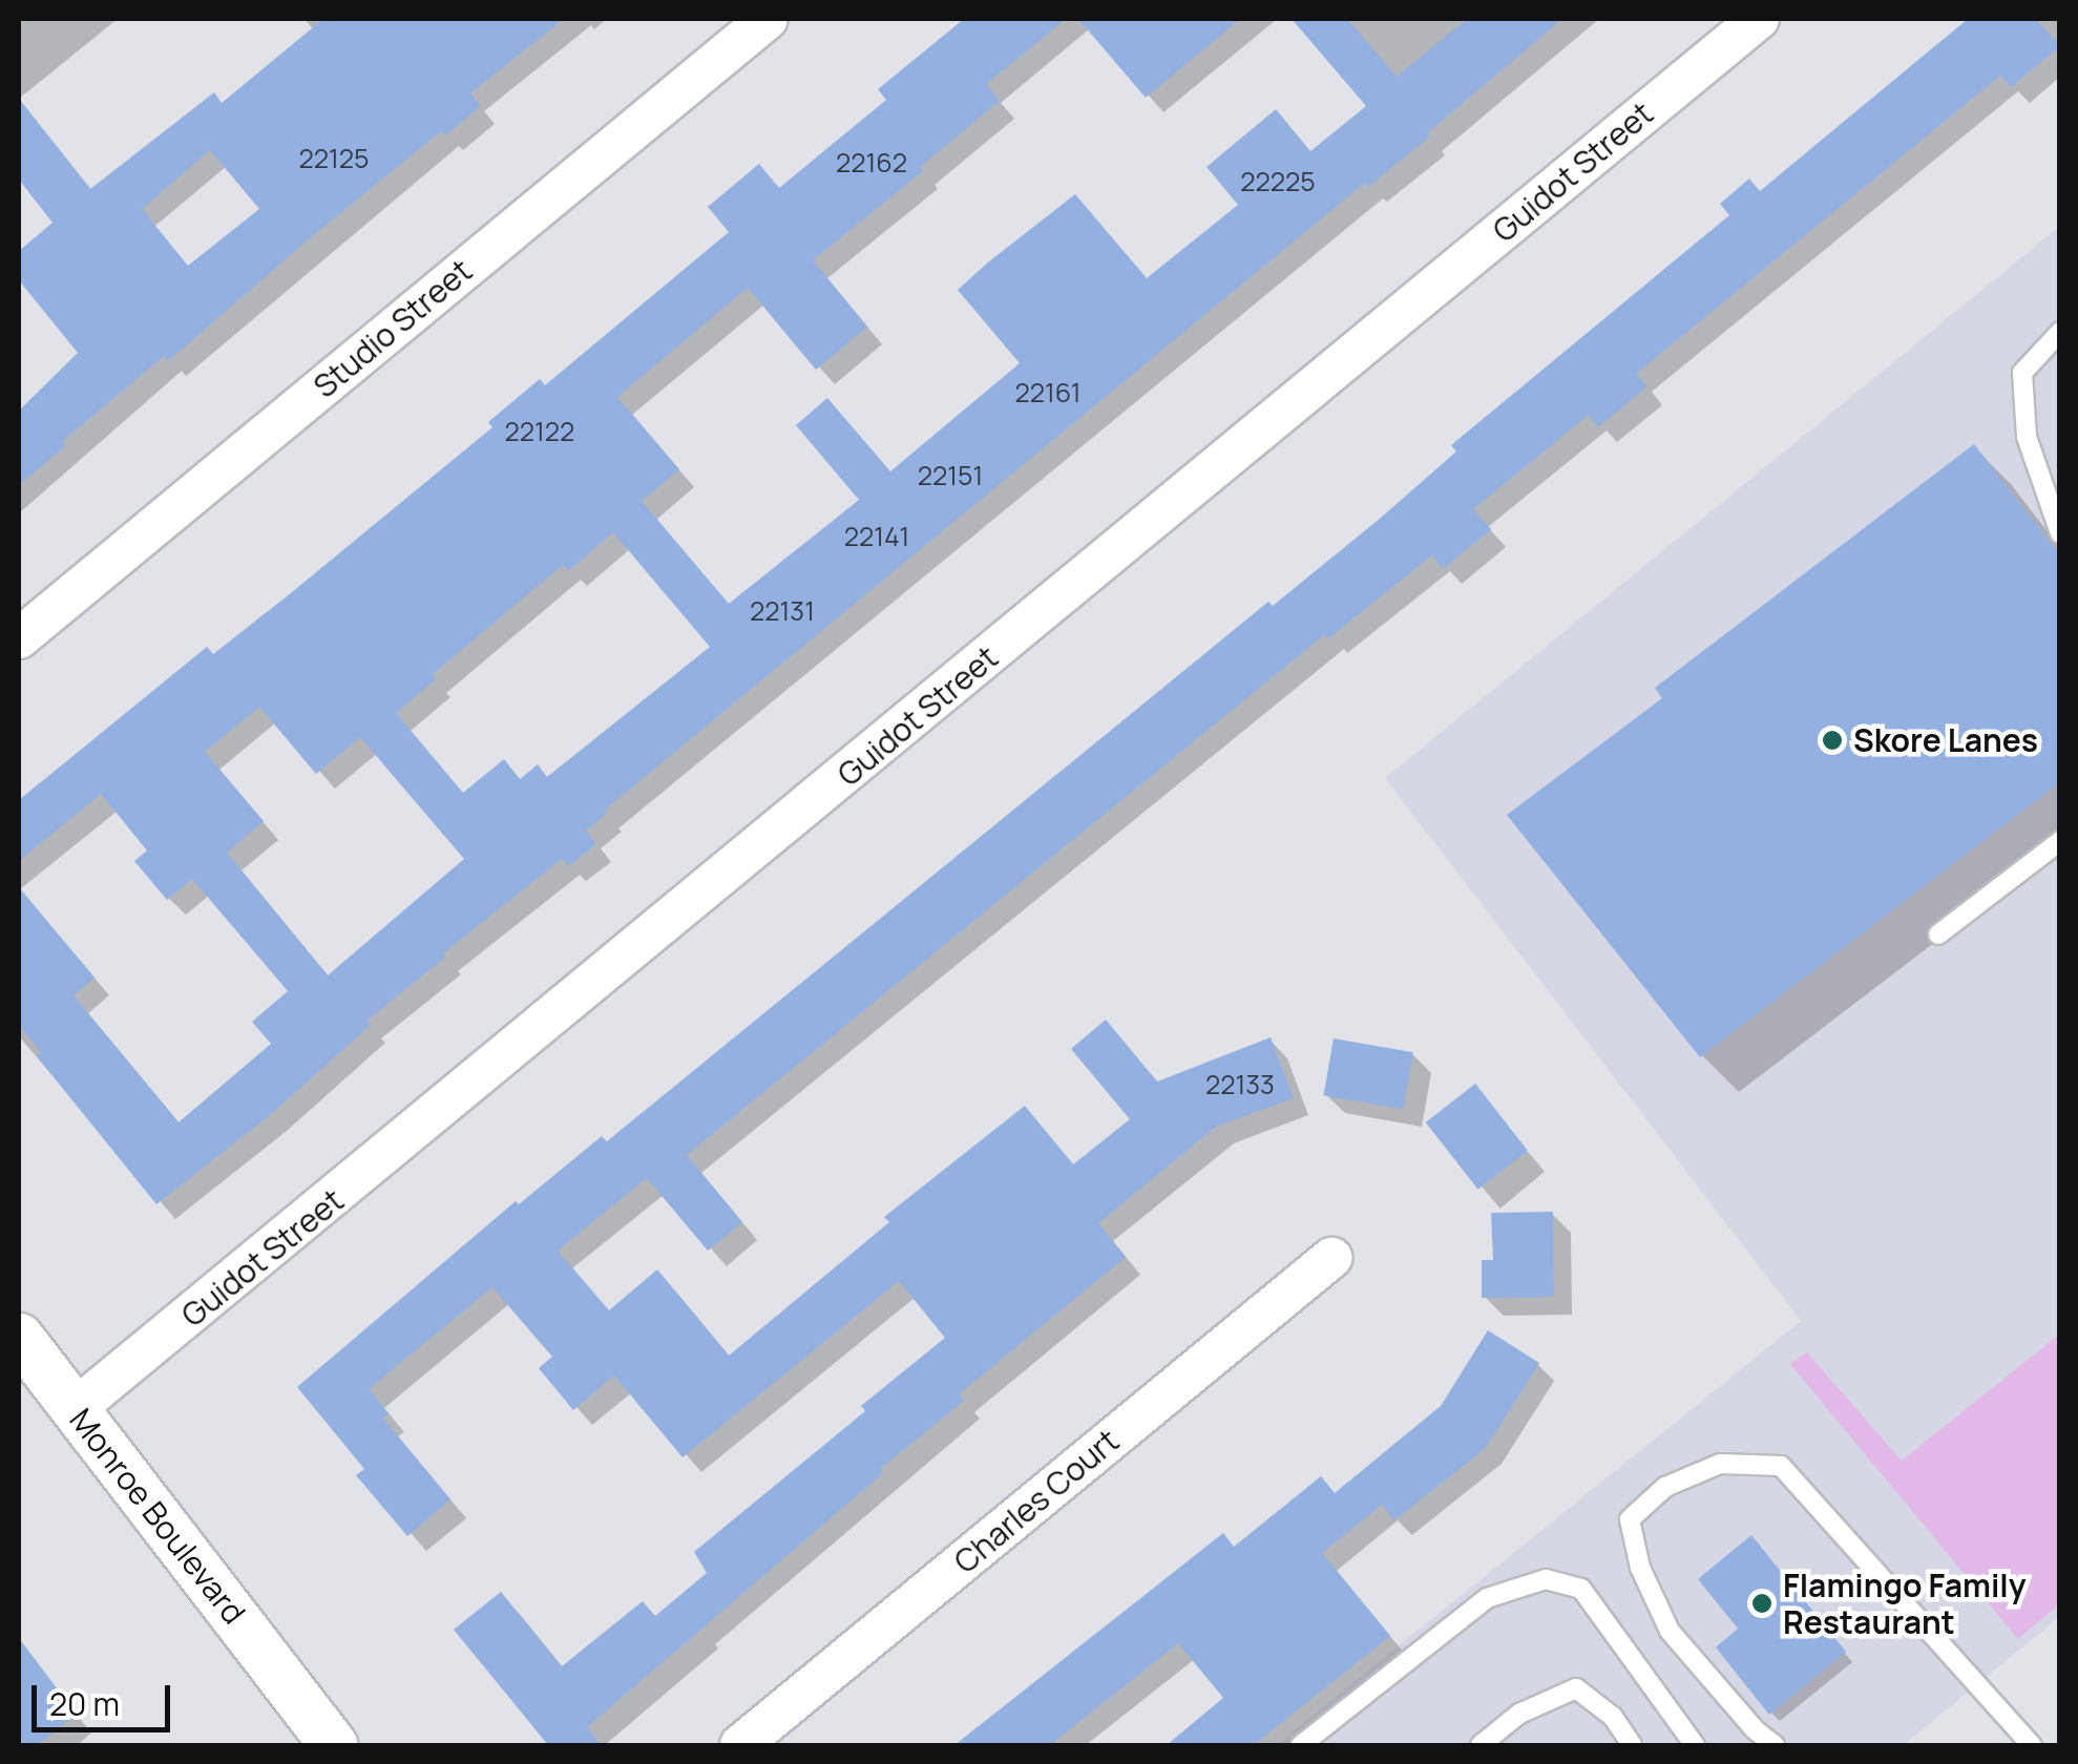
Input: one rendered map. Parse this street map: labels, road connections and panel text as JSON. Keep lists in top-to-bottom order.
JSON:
{
  "streets": {
    "street": [
      "Guidot Street",
      "Studio Street",
      "Charles Court",
      "Monroe Boulevard"
    ]
  },
  "crossings": [
    ["Guidot Street", "Monroe Boulevard"]
  ],
  "places": ["Skore Lanes", "Flamingo Family Restaurant"],
  "house_numbers": [
    "22125",
    "22162",
    "22225",
    "22161",
    "22122",
    "22151",
    "22141",
    "22131",
    "22133"
  ],
  "scale_bar": "20 m"
}
